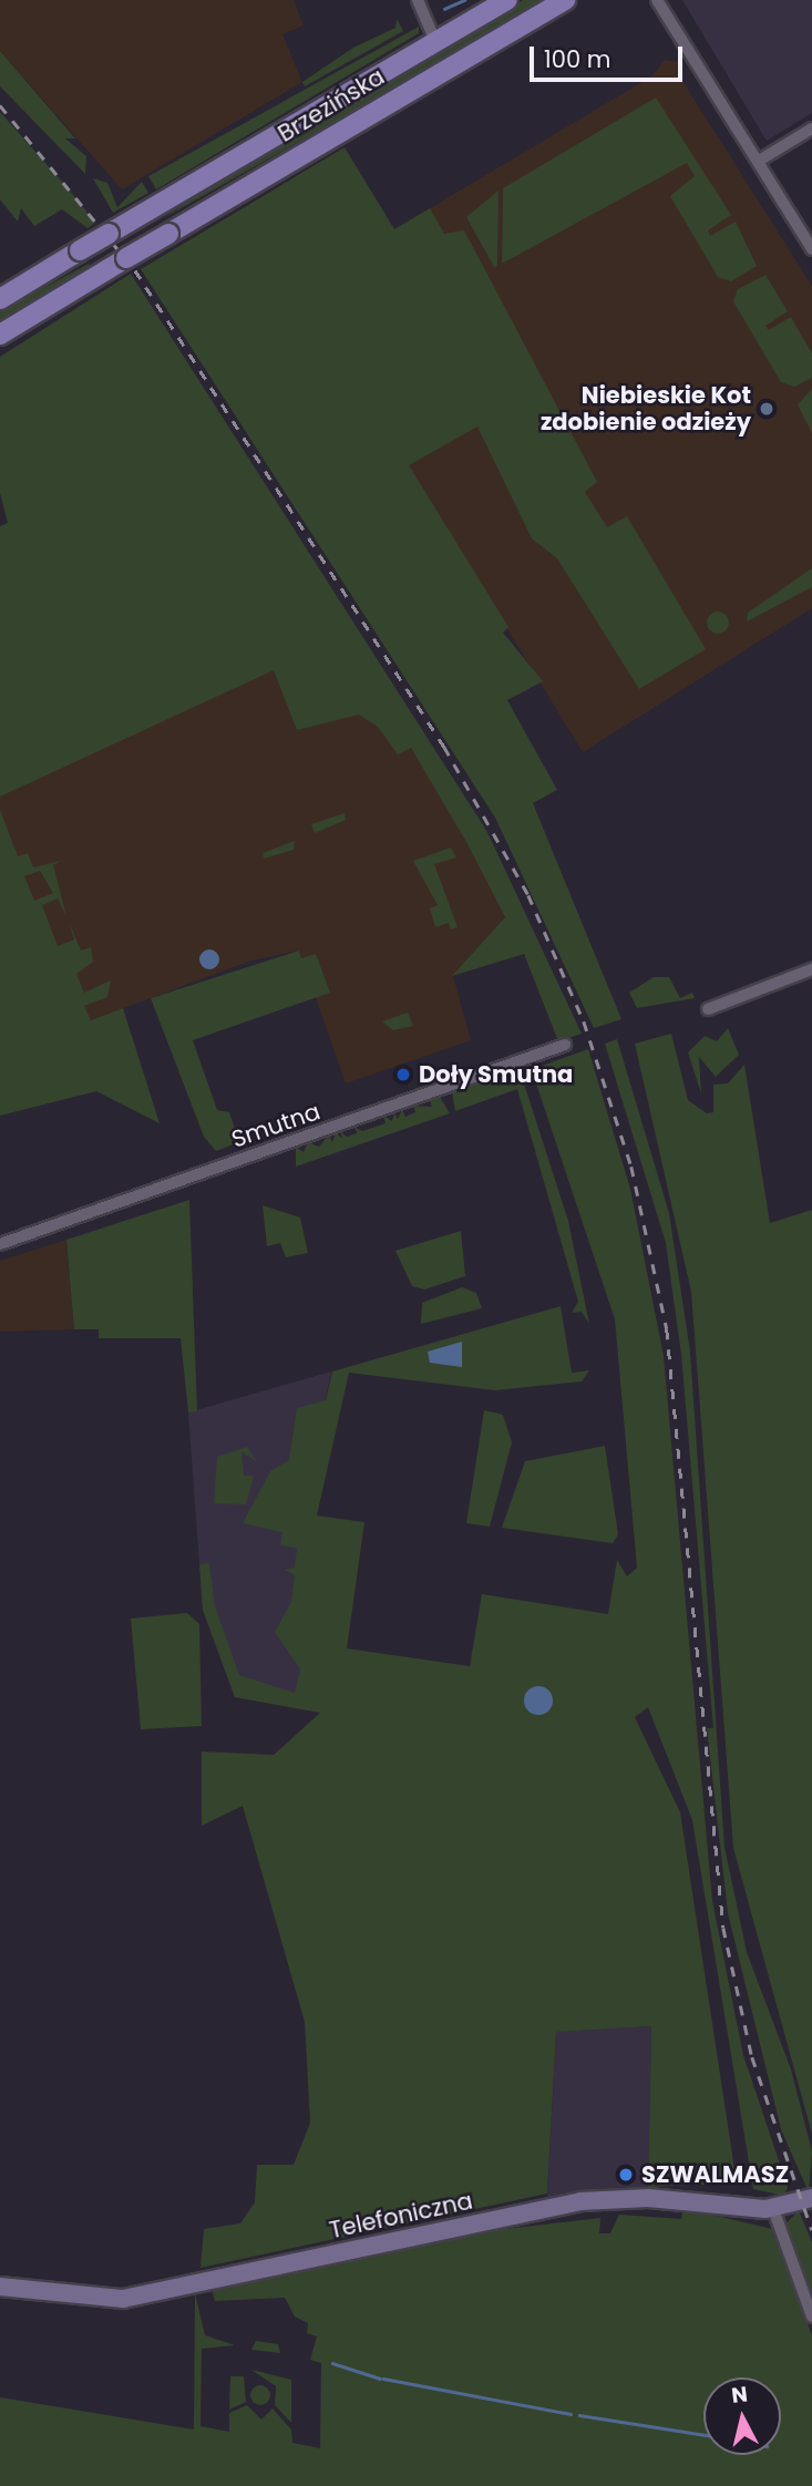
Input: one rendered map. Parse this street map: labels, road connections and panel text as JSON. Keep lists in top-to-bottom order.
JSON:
{
  "streets": {
    "main road": ["Brzezińska"],
    "street": ["Smutna", "Telefoniczna"]
  },
  "places": ["Niebieskie Kot zdobienie odzieży", "Doły Smutna", "SZWALMASZ"],
  "scale_bar": "100 m",
  "north": "top"
}
